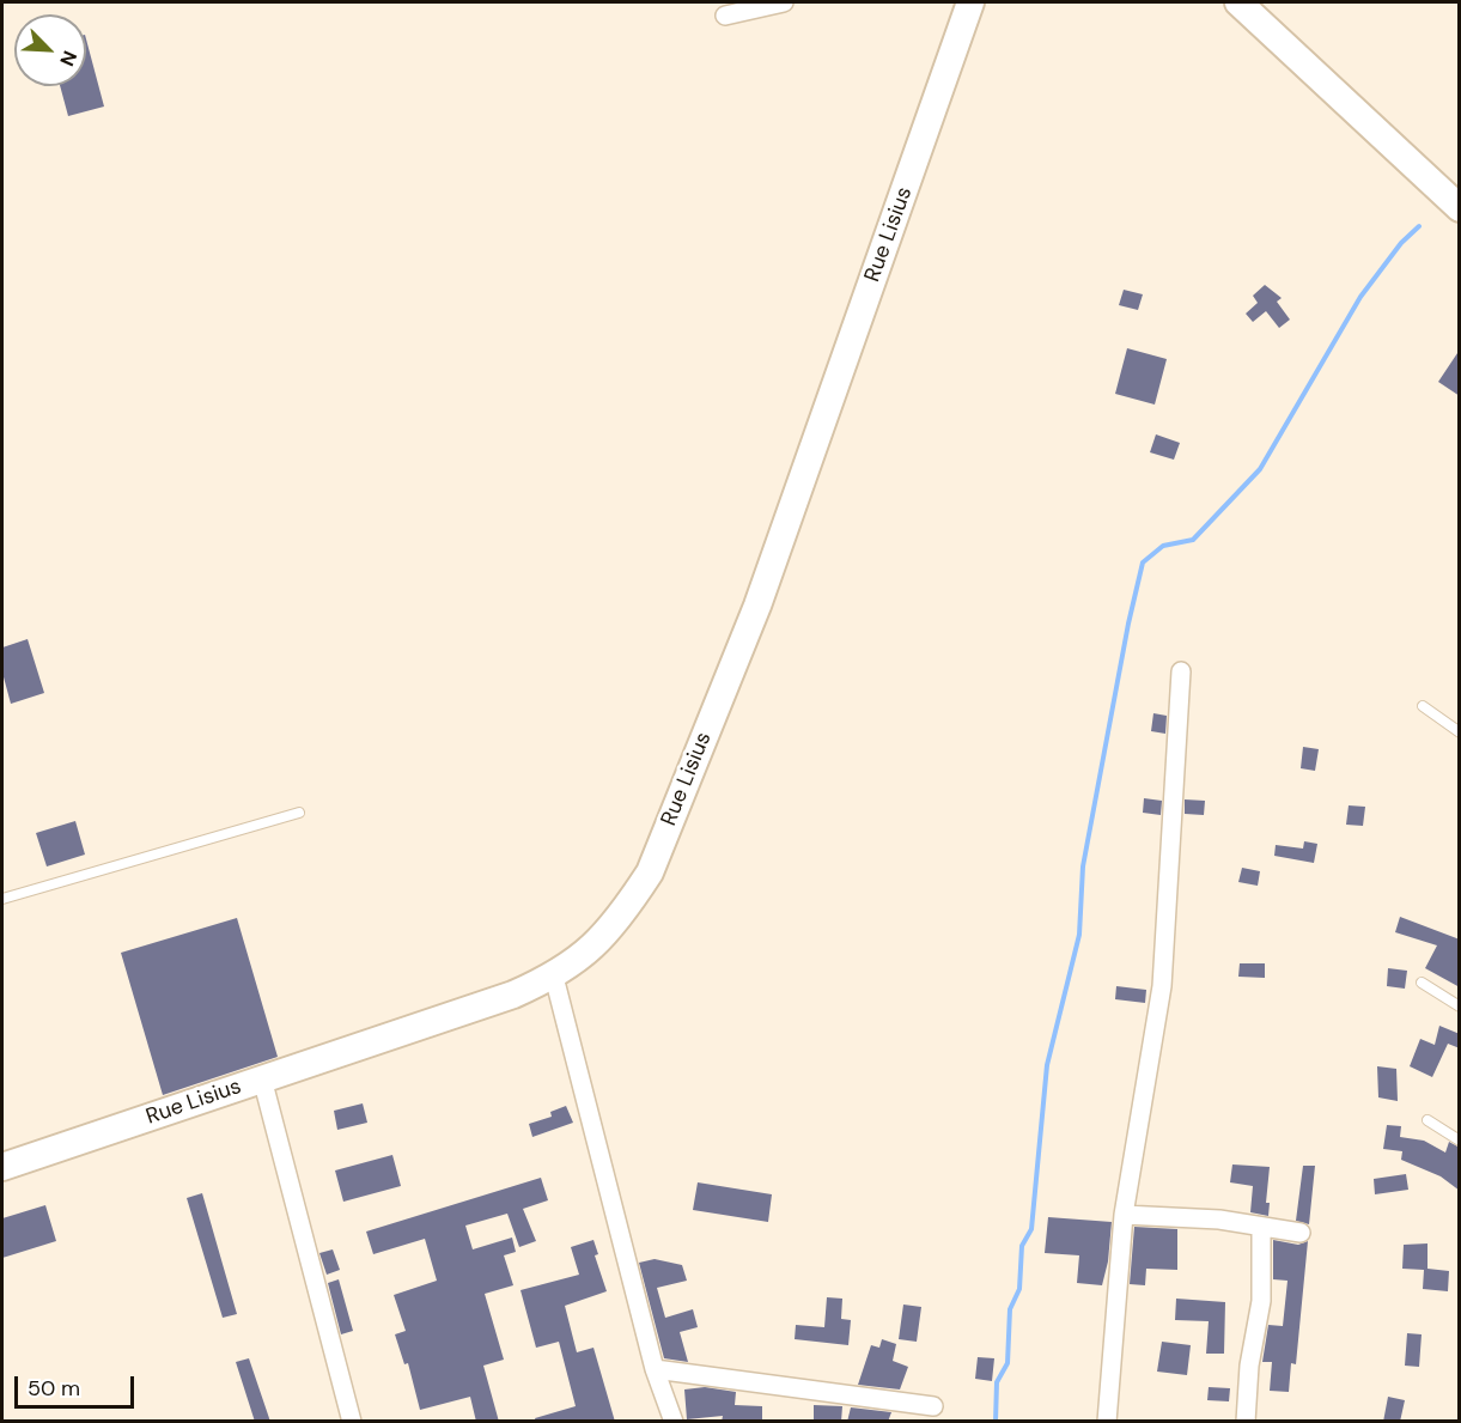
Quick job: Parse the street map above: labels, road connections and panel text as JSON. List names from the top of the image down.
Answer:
{
  "streets": {
    "street": ["Rue Lisius"]
  },
  "scale_bar": "50 m",
  "north": "bottom right"
}
